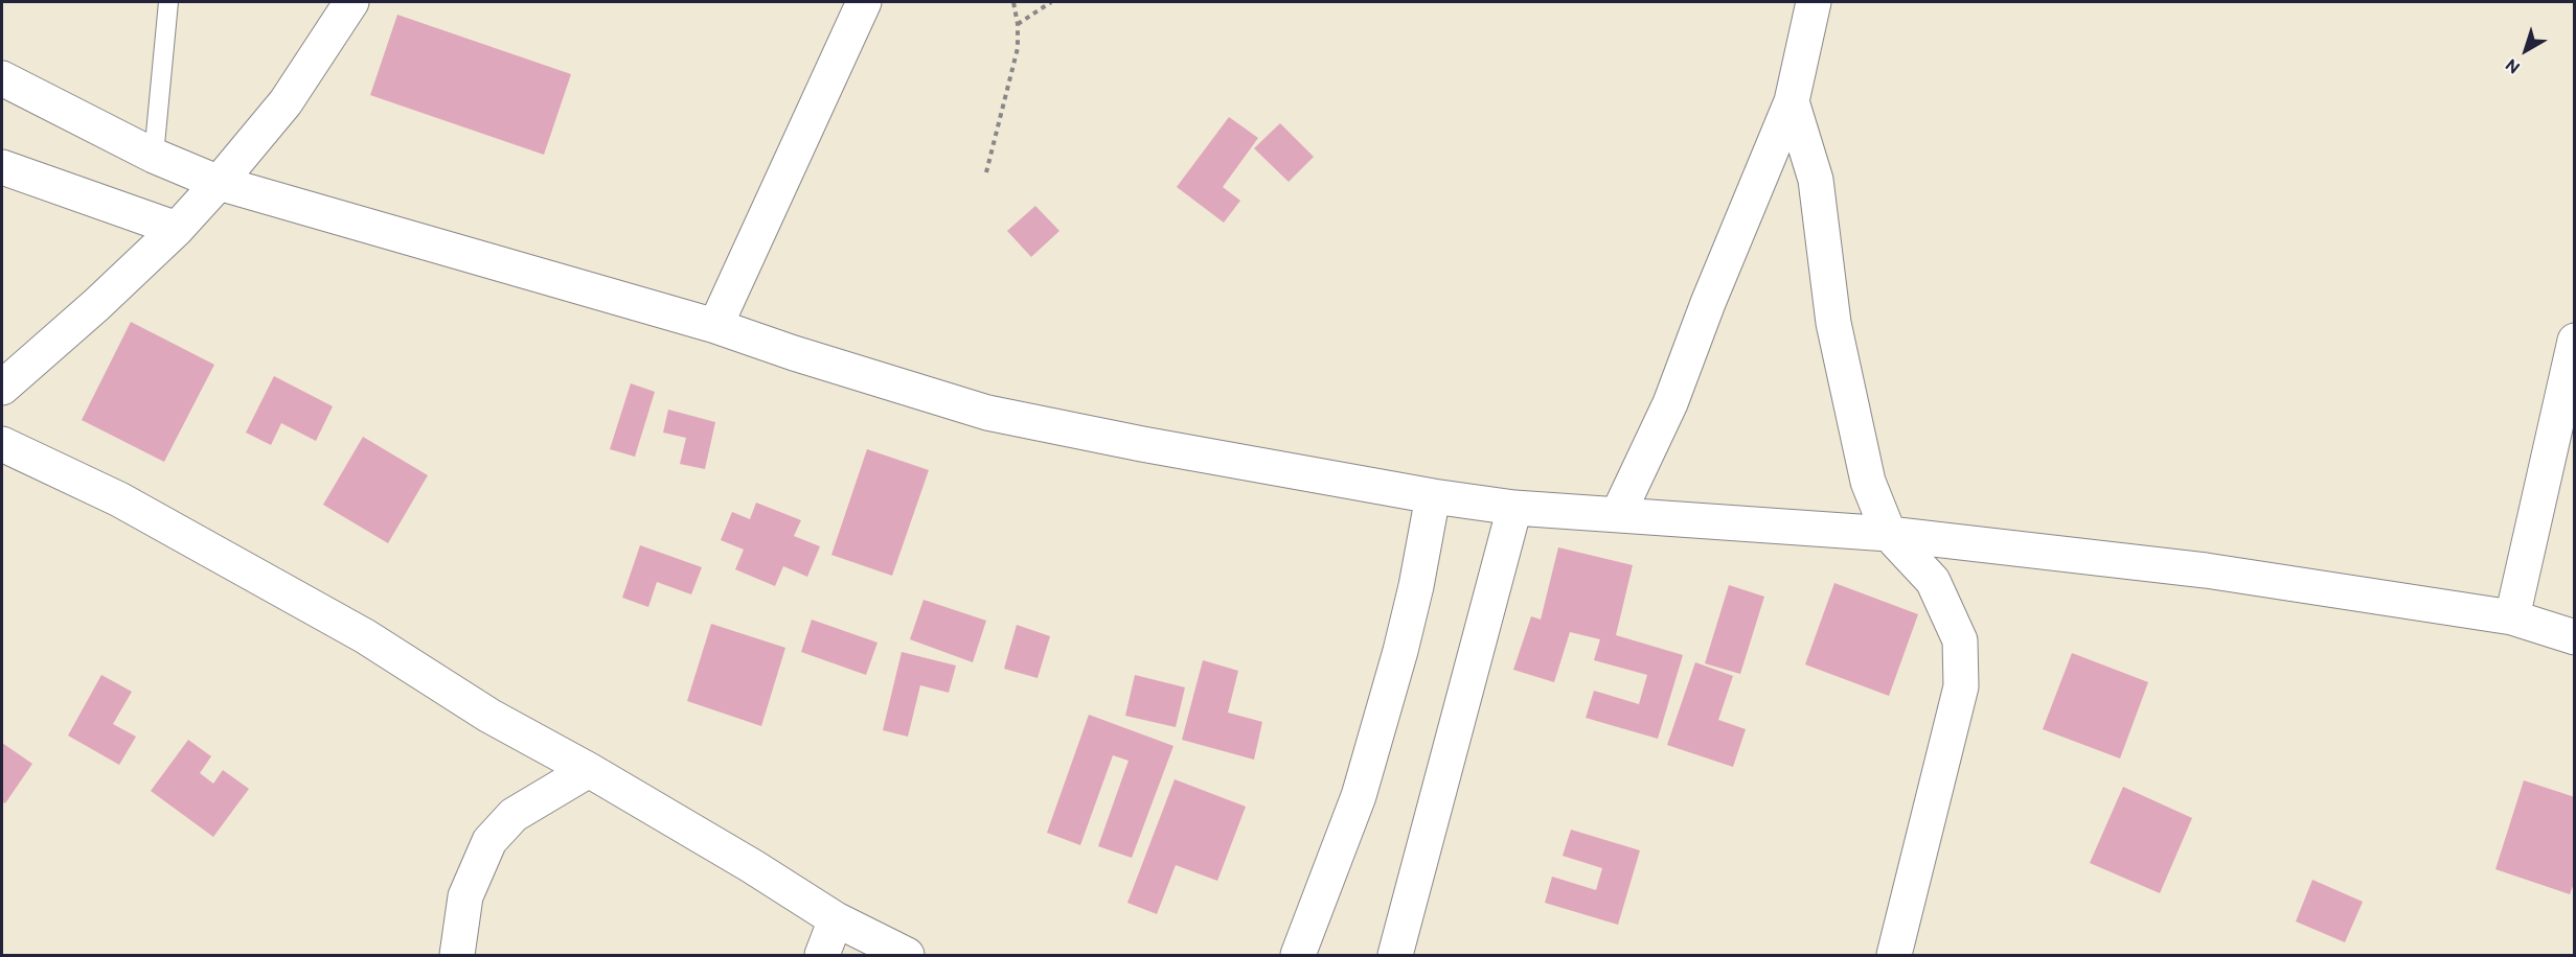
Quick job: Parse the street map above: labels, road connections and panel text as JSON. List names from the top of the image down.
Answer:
{
  "north": "bottom left"
}
